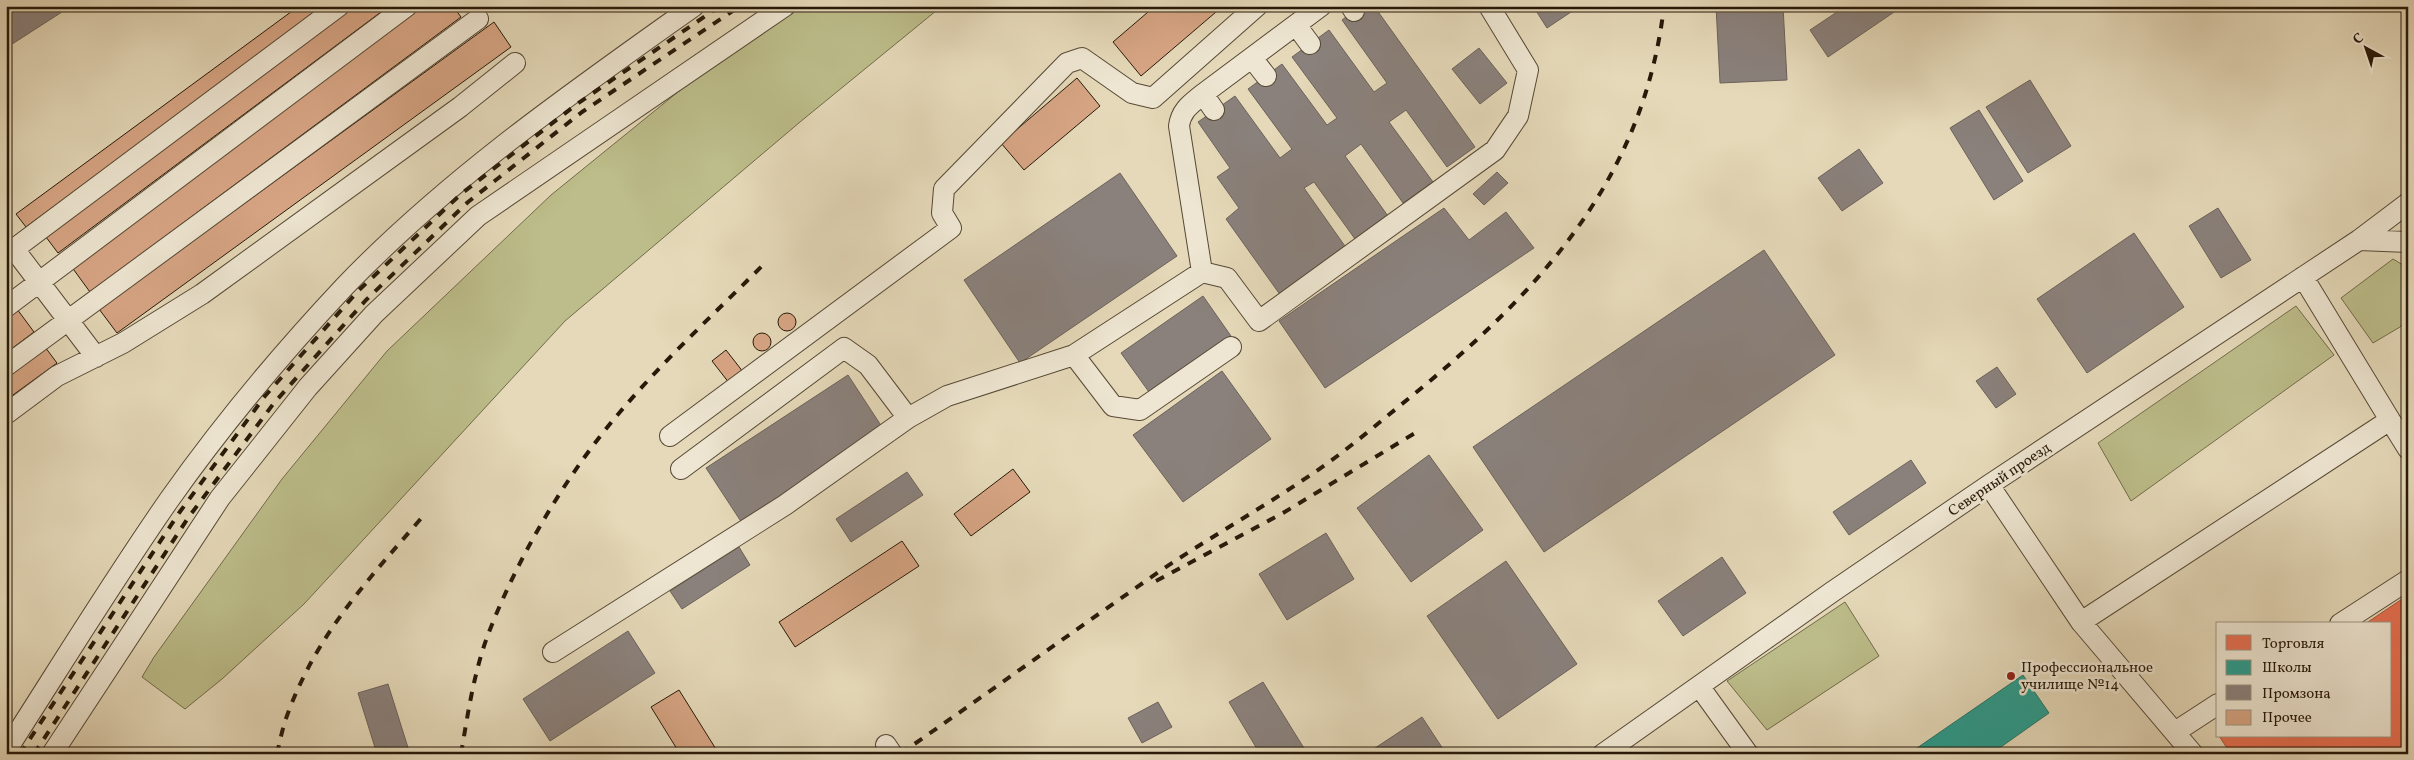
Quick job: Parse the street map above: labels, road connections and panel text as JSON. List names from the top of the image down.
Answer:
{
  "streets": {
    "street": ["Северный проезд"]
  },
  "places": ["Профессиональное училище №14"],
  "legend": [
    "Торговля",
    "Школы",
    "Промзона",
    "Прочее"
  ],
  "north": "top left"
}
